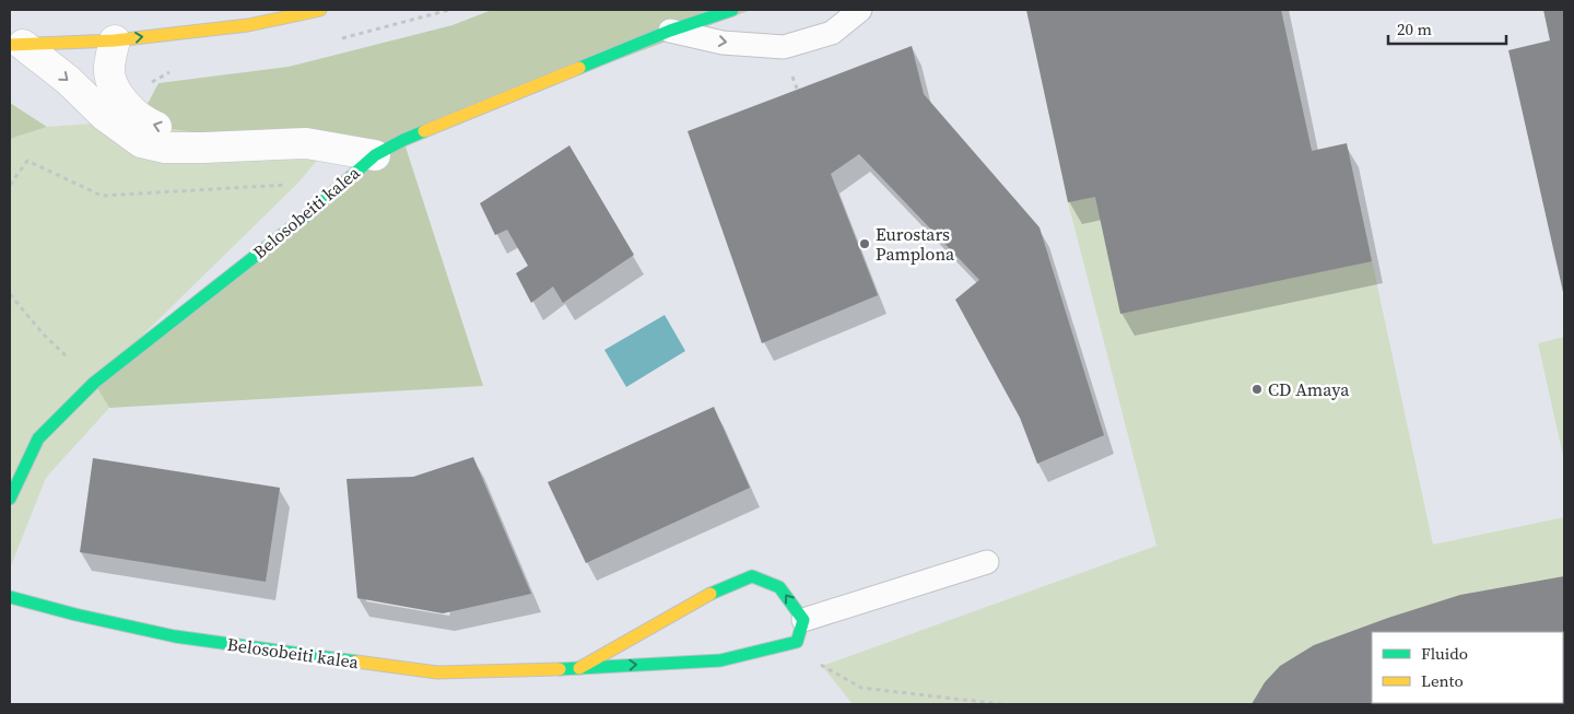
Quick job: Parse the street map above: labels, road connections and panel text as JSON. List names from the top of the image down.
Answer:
{
  "streets": {
    "street": ["Belosobeiti kalea"]
  },
  "places": ["Eurostars Pamplona", "CD Amaya"],
  "legend": ["Fluido", "Lento"],
  "scale_bar": "20 m"
}
